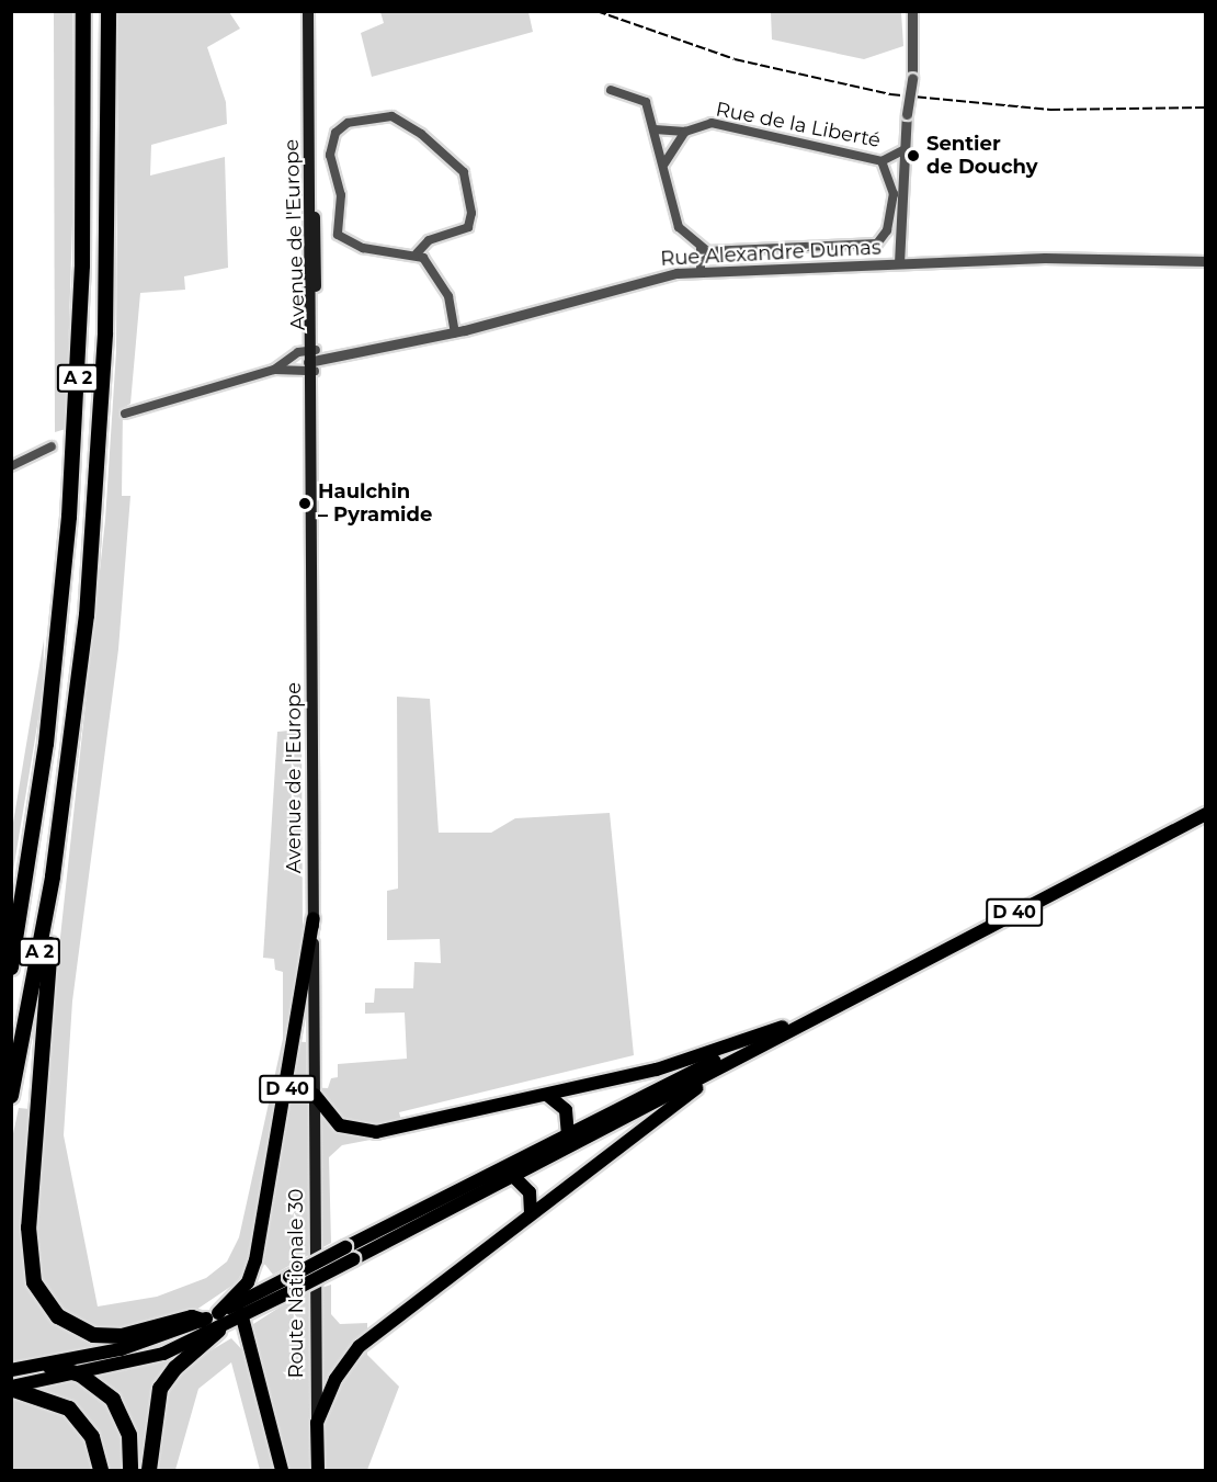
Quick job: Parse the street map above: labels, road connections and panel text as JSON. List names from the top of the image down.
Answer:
{
  "streets": {
    "highway": ["A 2"],
    "main road": ["Avenue de l'Europe", "D 40", "Route Nationale 30"],
    "street": ["Rue de la Liberté", "Rue Alexandre Dumas"]
  },
  "crossings": [
    ["Avenue de l'Europe", "Rue Alexandre Dumas"],
    ["Avenue de l'Europe", "D 40"],
    ["Avenue de l'Europe", "Route Nationale 30"],
    ["D 40", "Route Nationale 30"]
  ],
  "places": ["Sentier de Douchy", "Haulchin – Pyramide"]
}
